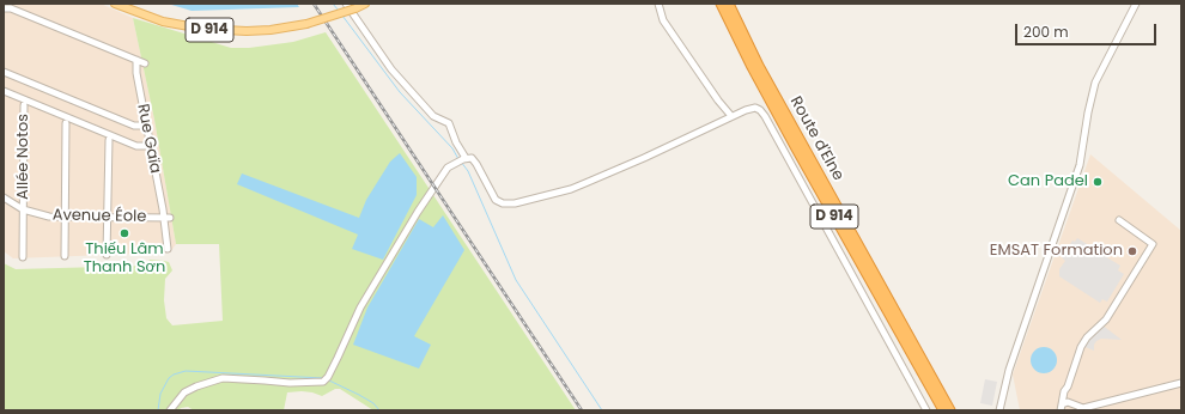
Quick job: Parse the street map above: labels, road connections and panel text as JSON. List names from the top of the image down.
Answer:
{
  "streets": {
    "highway": ["D 914", "Route d'Elne"],
    "street": ["Rue Gaïa", "Allée Notos", "Avenue Éole"]
  },
  "crossings": [
    ["Rue Gaïa", "Avenue Éole"],
    ["Allée Notos", "Avenue Éole"]
  ],
  "places": ["Can Padel", "Thiếu Lâm Thanh Sơn", "EMSAT Formation"],
  "scale_bar": "200 m"
}
